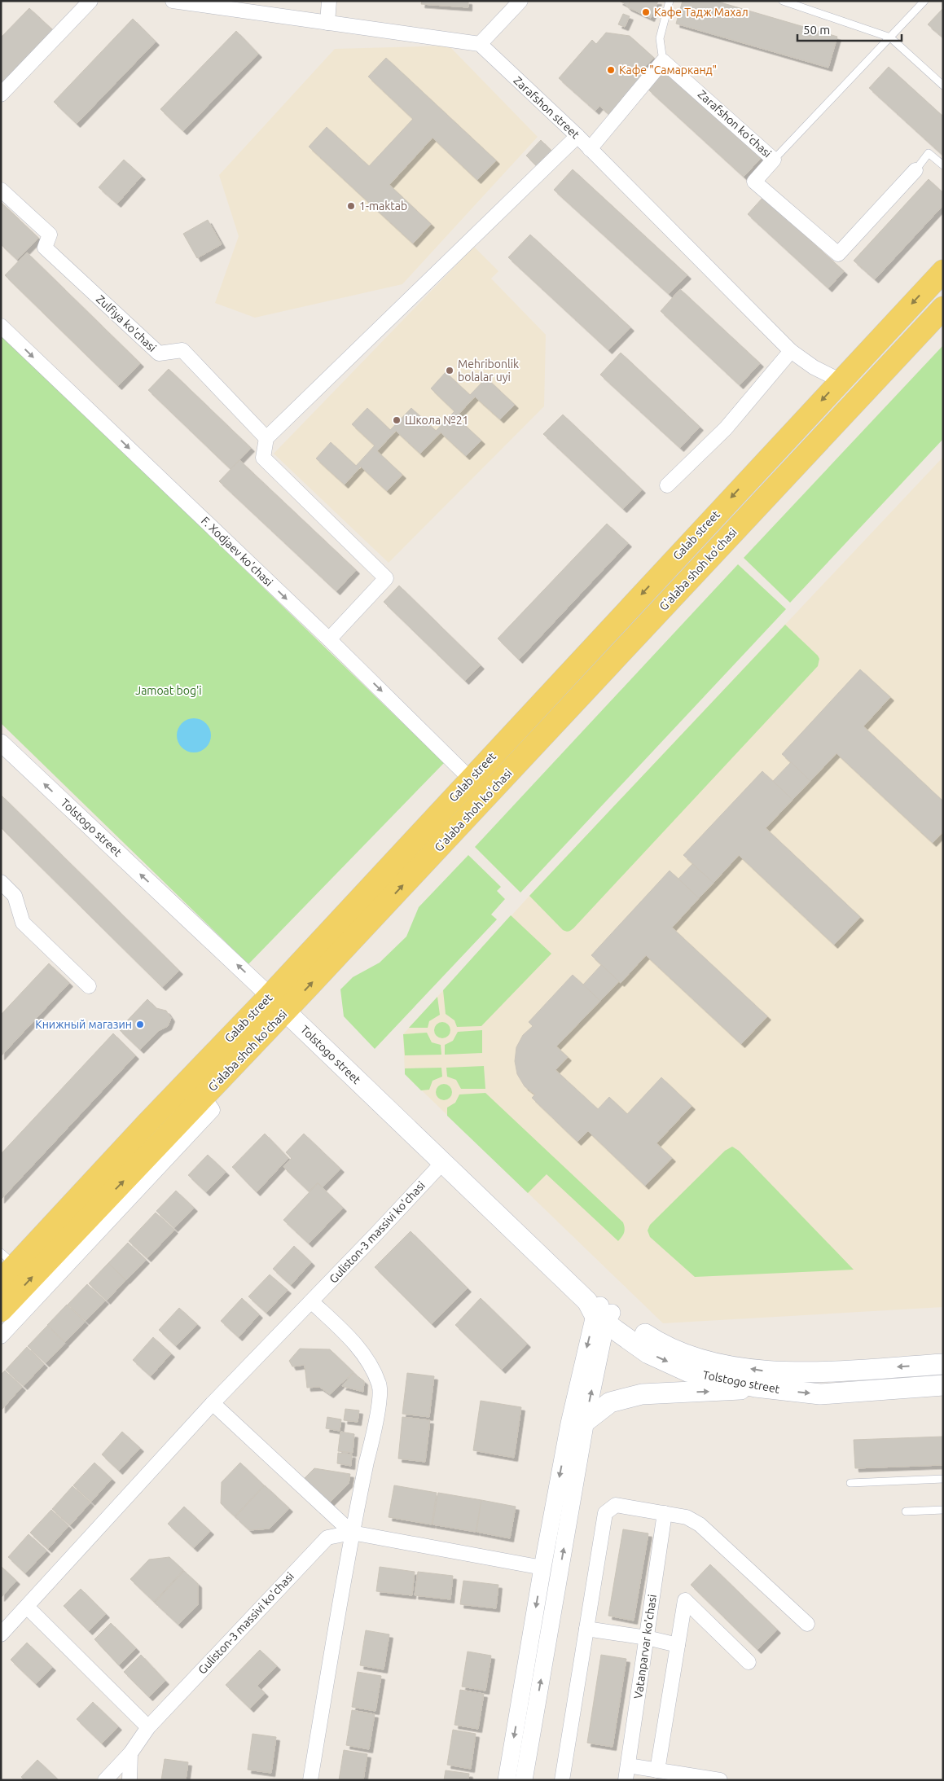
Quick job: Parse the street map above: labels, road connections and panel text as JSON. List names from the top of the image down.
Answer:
{
  "streets": {
    "main road": ["Galab street", "G'alaba shoh ko'chasi", "Tolstogo street"],
    "street": [
      "Zarafshon street",
      "Zarafshon ko‘chasi",
      "Zulfiya ko'chasi",
      "F. Xodjaev ko'chasi",
      "Guliston-3 massivi ko'chasi",
      "Vatanparvar ko'chasi"
    ]
  },
  "crossings": [
    ["Zarafshon street", "Galab street"],
    ["Galab street", "F. Xodjaev ko'chasi"],
    ["Galab street", "Tolstogo street"],
    ["G'alaba shoh ko'chasi", "Tolstogo street"],
    ["Tolstogo street", "Guliston-3 massivi ko'chasi"]
  ],
  "one_way": ["Galab street", "F. Xodjaev ko'chasi", "G'alaba shoh ko'chasi"],
  "parks": ["Jamoat bog'i"],
  "places": [
    "Кафе Тадж Махал",
    "Кафе \"Самарканд\"",
    "1-maktab",
    "Mehribonlik bolalar uyi",
    "Школа №21",
    "Книжный магазин"
  ],
  "scale_bar": "50 m"
}
